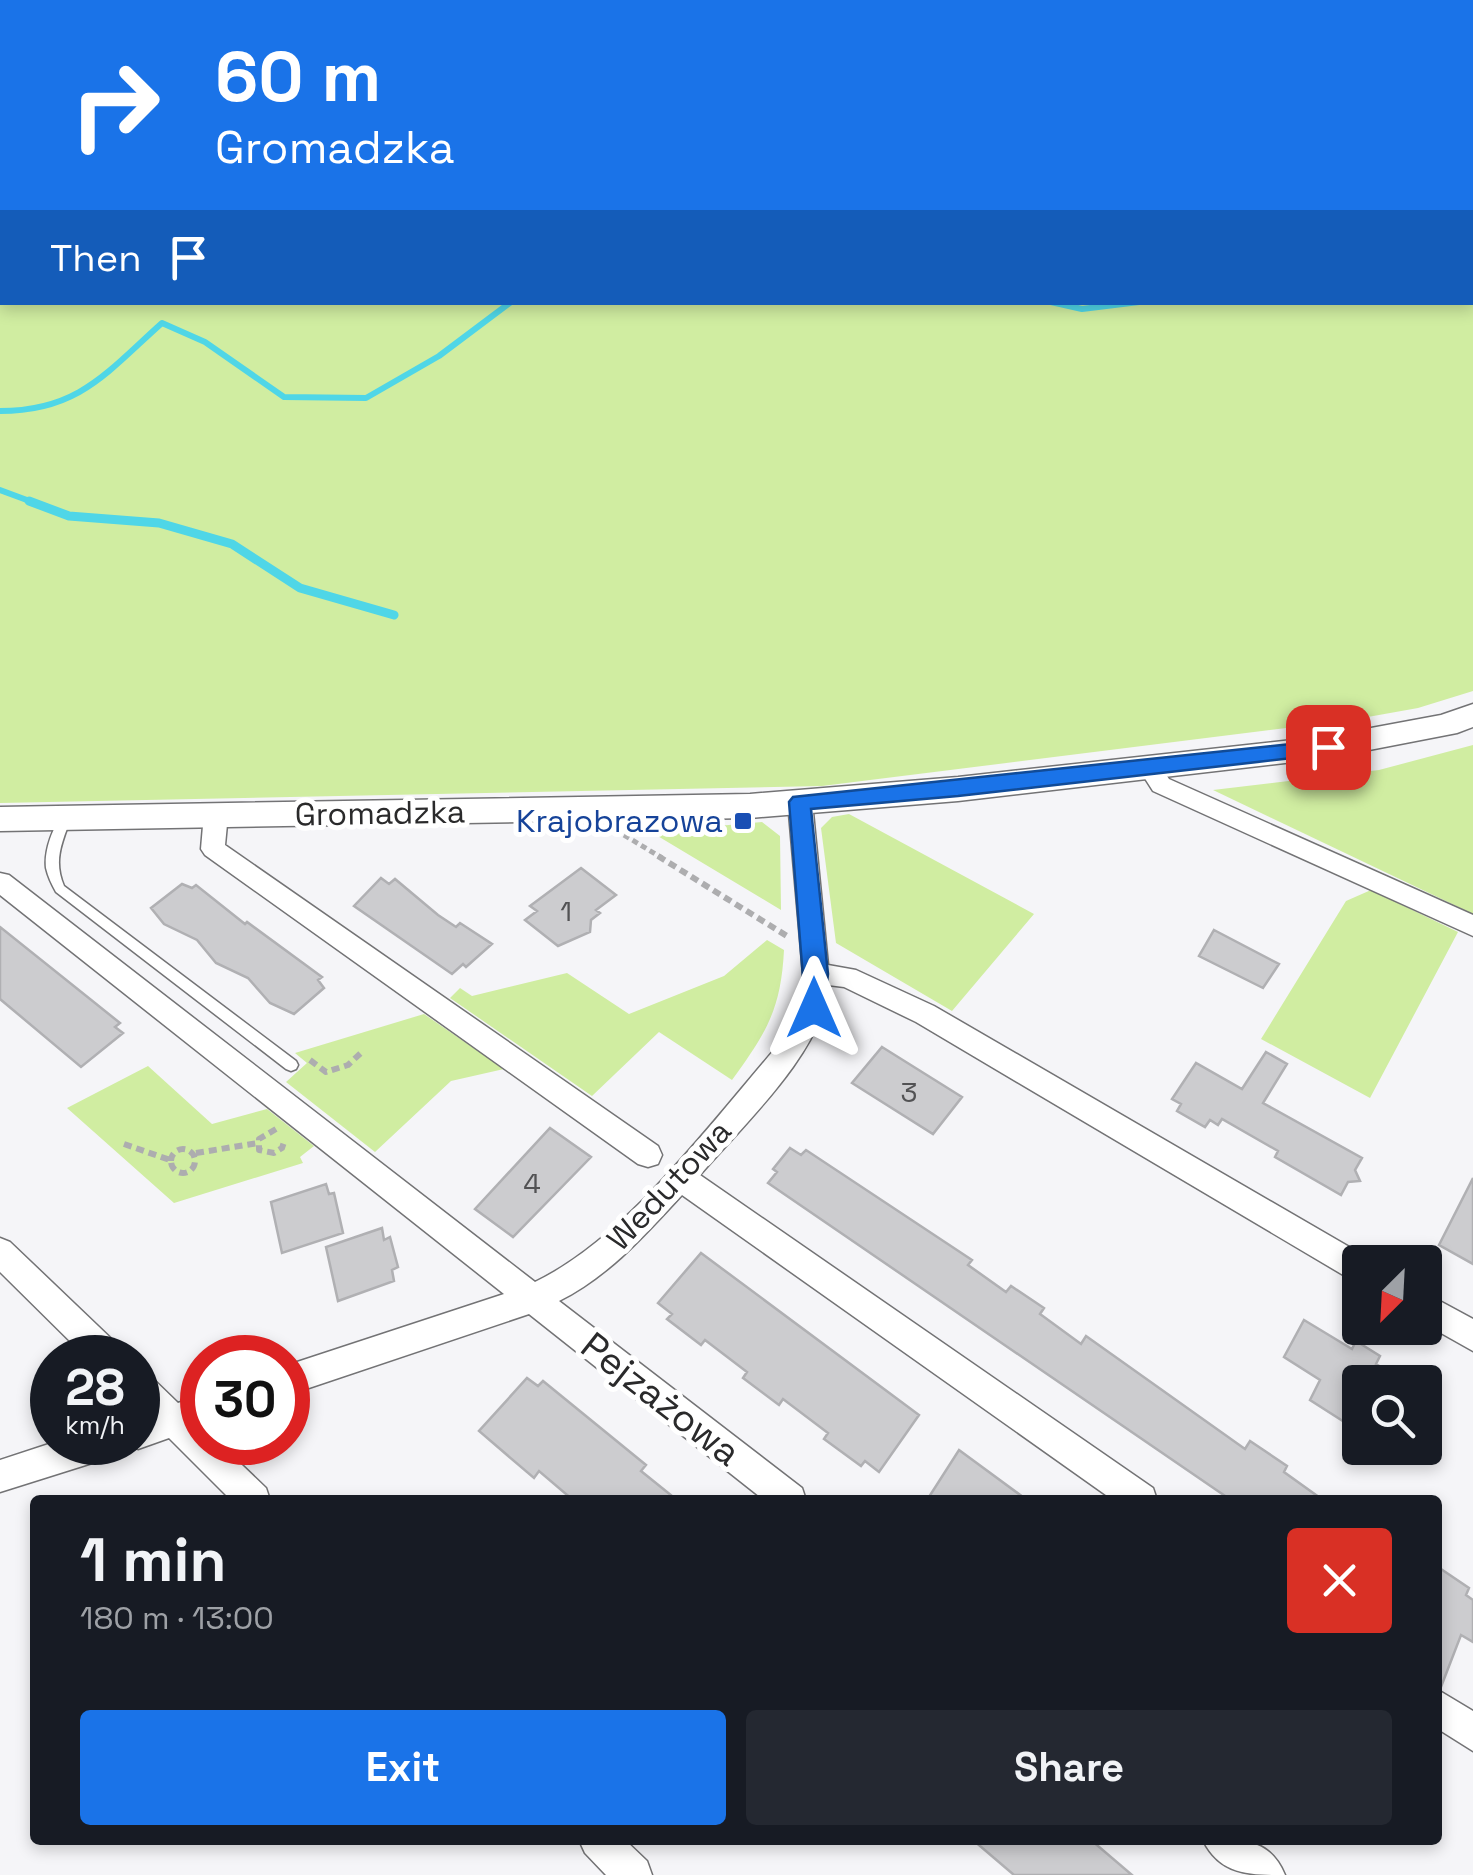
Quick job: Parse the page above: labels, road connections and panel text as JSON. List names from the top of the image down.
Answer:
{
  "streets": {
    "street": ["Gromadzka", "Wedutowa", "Pejzażowa"]
  },
  "crossings": [
    ["Gromadzka", "Wedutowa"],
    ["Wedutowa", "Pejzażowa"]
  ],
  "places": {
    "transit": ["Krajobrazowa"]
  },
  "house_numbers": ["1", "3", "4"],
  "north": "bottom left",
  "page": {
    "turn": ["60 m", "Gromadzka"],
    "then": "Then",
    "speed": "28 km/h",
    "limit": "30",
    "heading": ["1 min", "180 m · 13:00"],
    "buttons": ["Exit", "Share"]
  }
}
